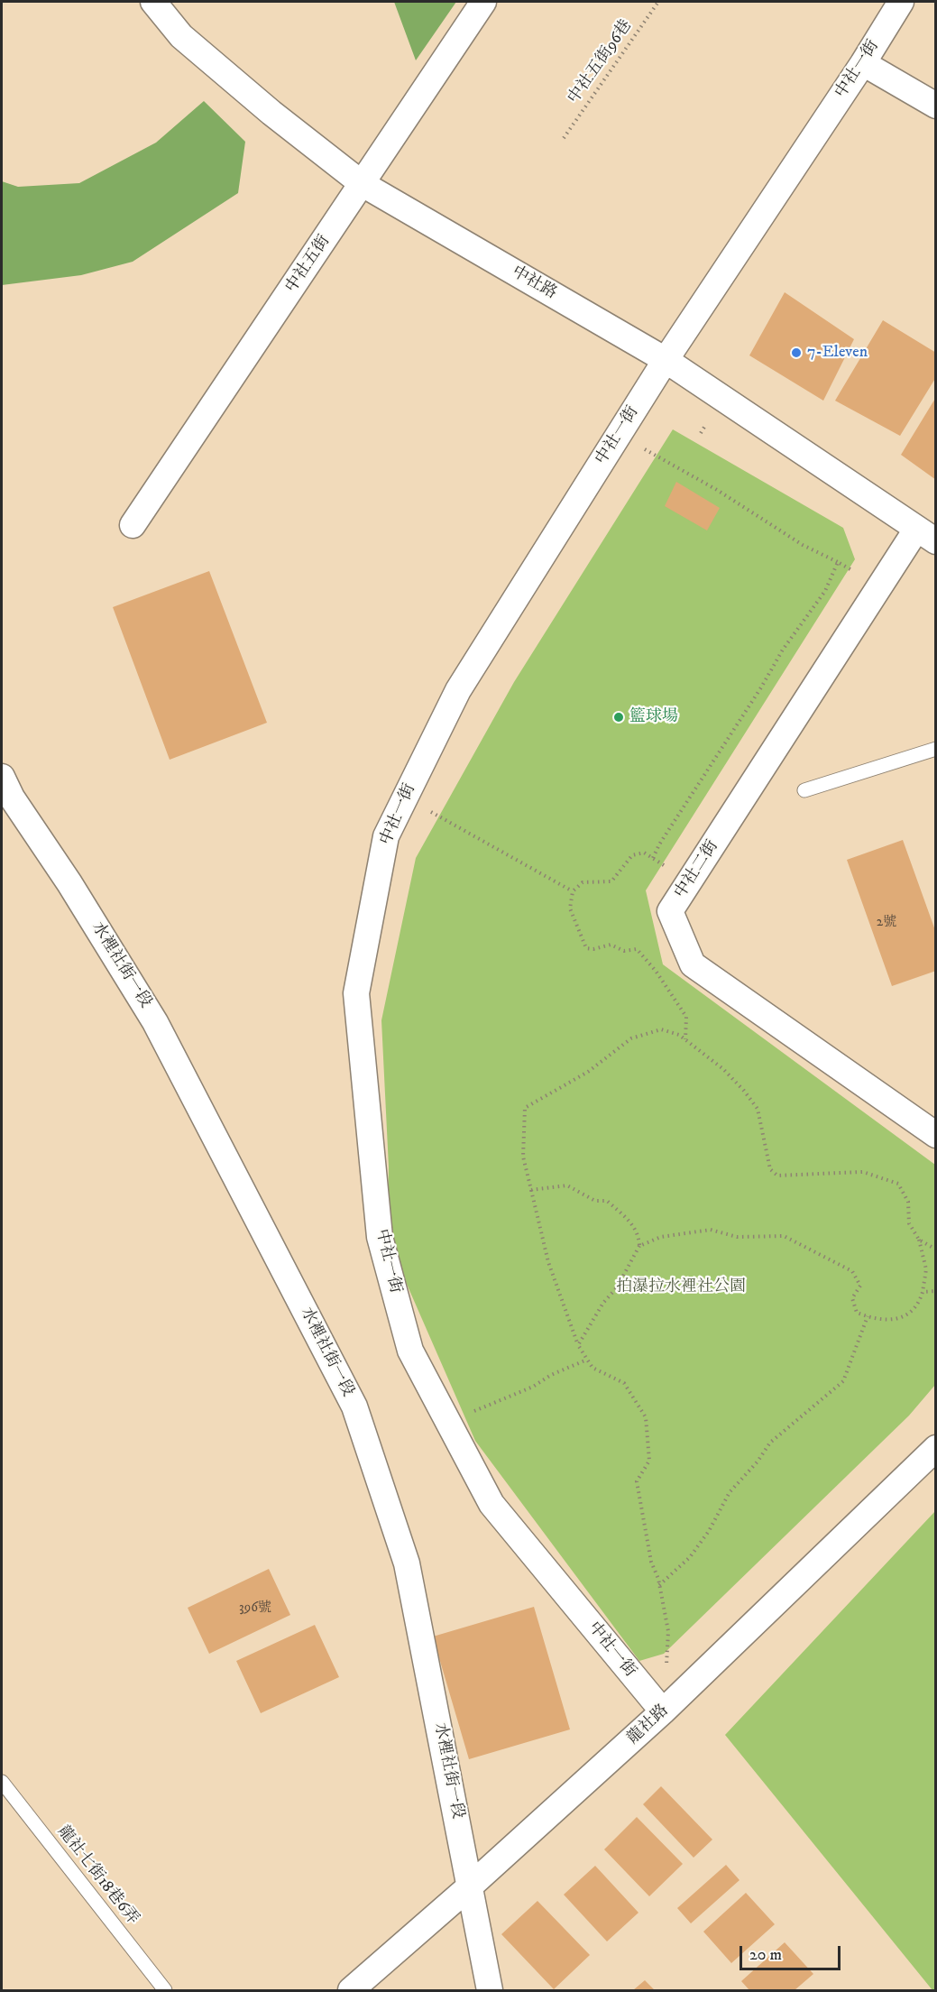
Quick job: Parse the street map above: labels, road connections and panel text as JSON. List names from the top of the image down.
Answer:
{
  "streets": {
    "street": [
      "中社一街",
      "中社五街",
      "中社路",
      "中社二街",
      "水裡社街一段",
      "龍社路"
    ],
    "lane": ["龍社七街18巷6弄"],
    "path": ["中社五街96巷"]
  },
  "crossings": [
    ["中社一街", "中社路"],
    ["中社一街", "龍社路"],
    ["中社五街", "中社路"],
    ["中社路", "中社二街"],
    ["水裡社街一段", "龍社路"]
  ],
  "parks": ["拍瀑拉水裡社公園"],
  "places": ["7-Eleven", "籃球場"],
  "house_numbers": ["2號", "396號"],
  "scale_bar": "20 m"
}
